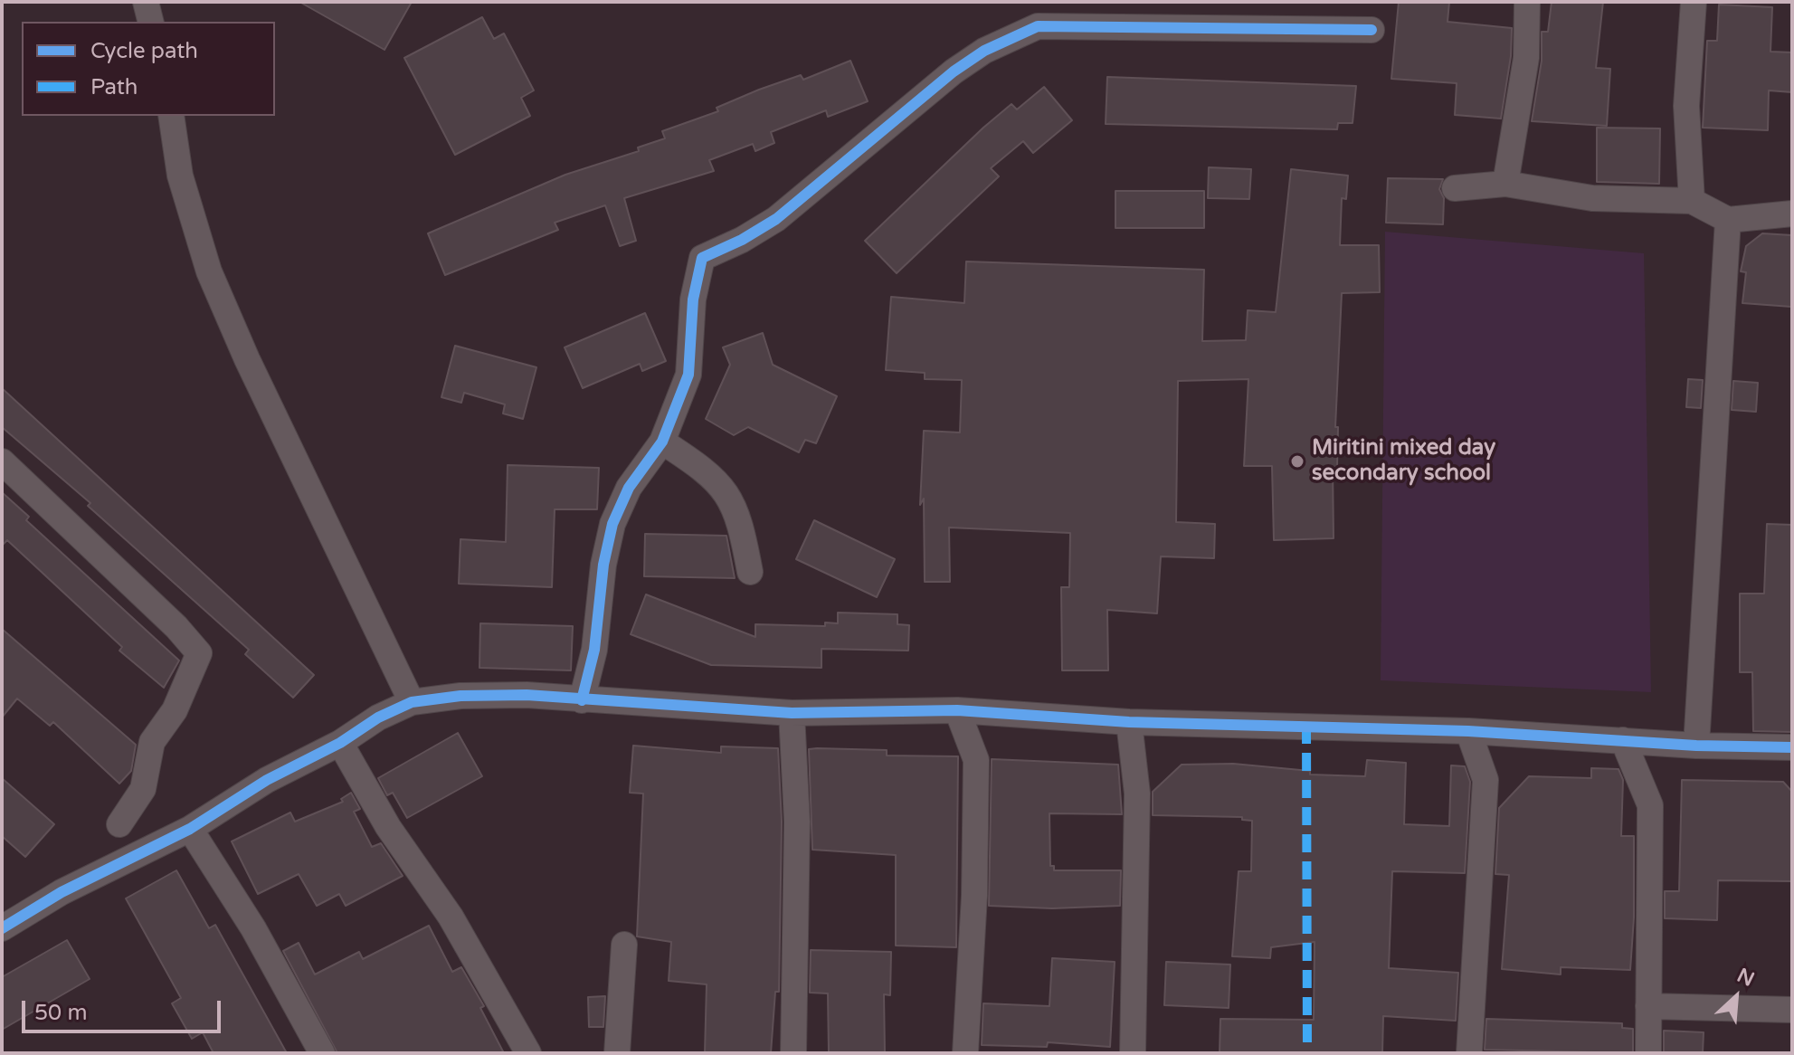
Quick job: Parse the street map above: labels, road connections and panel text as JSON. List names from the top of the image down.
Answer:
{
  "places": ["Miritini mixed day secondary school"],
  "legend": ["Cycle path", "Path"],
  "scale_bar": "50 m",
  "north": "top right"
}
